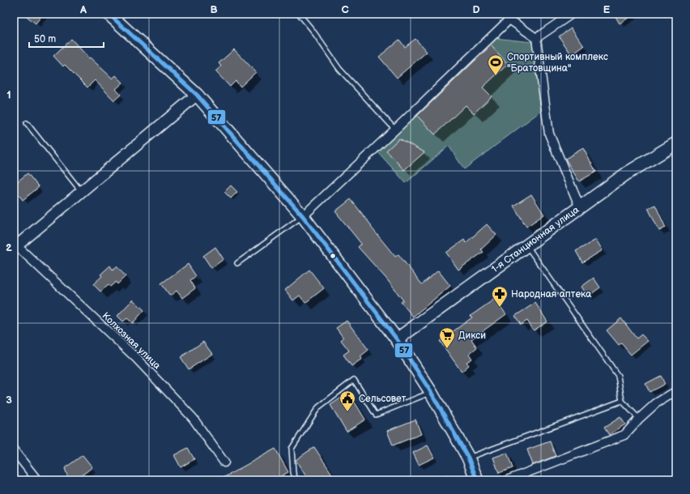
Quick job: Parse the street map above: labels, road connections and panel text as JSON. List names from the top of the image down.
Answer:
{
  "streets": {
    "main road": ["1-я Станционная улица"],
    "street": ["Колхозная улица"]
  },
  "places": {
    "sports": ["Спортивный комплекс \"Братовщина\""],
    "pharmacy": ["Народная аптека"],
    "supermarket": ["Дикси"],
    "public building": ["Сельсовет"]
  },
  "lines": ["transit line 57"],
  "scale_bar": "50 m",
  "grid": {
    "columns": [
      "A",
      "B",
      "C",
      "D",
      "E"
    ],
    "rows": ["1", "2", "3"]
  }
}
